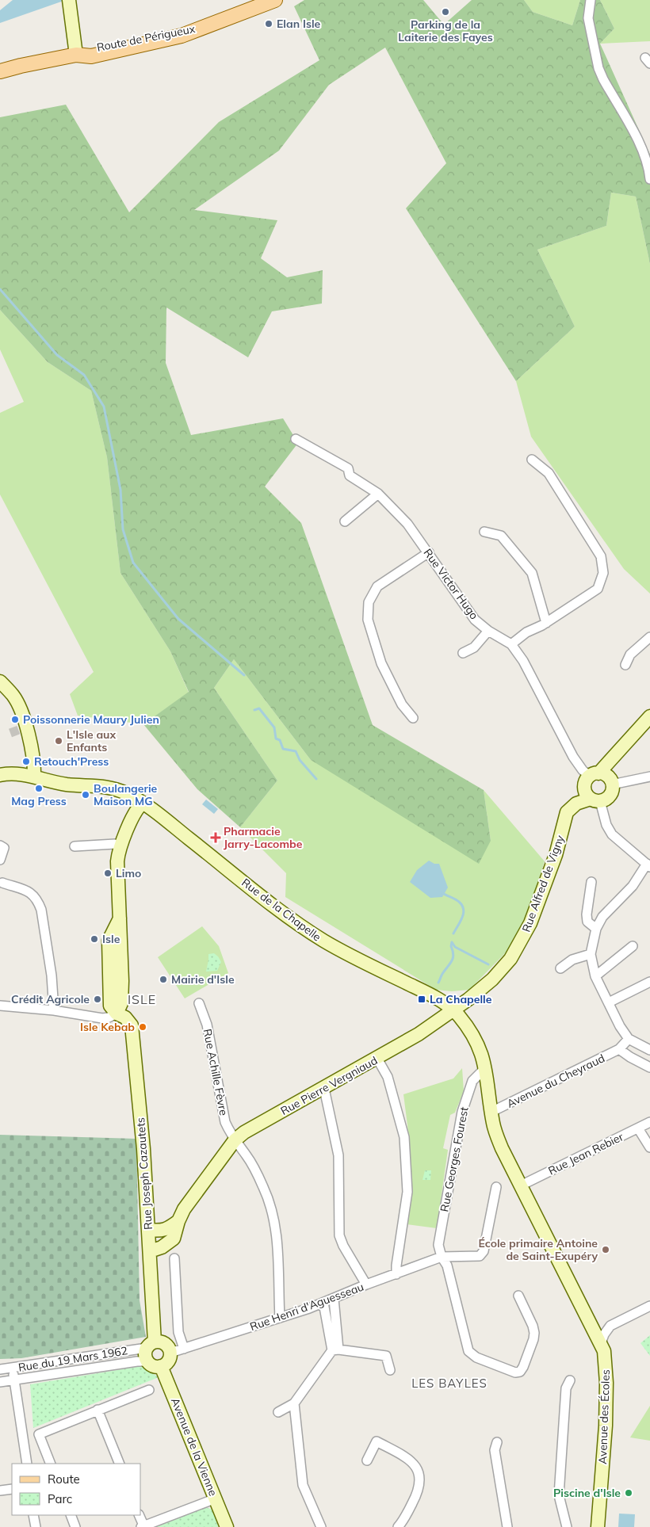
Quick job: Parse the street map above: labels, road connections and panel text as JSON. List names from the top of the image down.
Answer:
{
  "streets": {
    "main road": ["Route de Périgueux"],
    "street": [
      "Rue Victor Hugo",
      "Rue Alfred de Vigny",
      "Rue de la Chapelle",
      "Rue Achille Fèvre",
      "Avenue du Cheyraud",
      "Rue Pierre Vergniaud",
      "Rue Jean Rebier",
      "Rue Georges Fourest",
      "Rue Joseph Cazautets",
      "Rue Henri d'Aguesseau",
      "Rue du 19 Mars 1962",
      "Avenue des Écoles",
      "Avenue de la Vienne"
    ]
  },
  "crossings": [
    ["Rue Victor Hugo", "Rue Alfred de Vigny"],
    ["Rue Alfred de Vigny", "Rue de la Chapelle"],
    ["Rue Alfred de Vigny", "Rue Pierre Vergniaud"],
    ["Rue Alfred de Vigny", "Avenue des Écoles"],
    ["Rue de la Chapelle", "Rue Pierre Vergniaud"],
    ["Rue de la Chapelle", "Avenue des Écoles"],
    ["Rue Achille Fèvre", "Rue Pierre Vergniaud"],
    ["Rue Achille Fèvre", "Rue Henri d'Aguesseau"],
    ["Avenue du Cheyraud", "Avenue des Écoles"],
    ["Rue Pierre Vergniaud", "Avenue des Écoles"],
    ["Rue Jean Rebier", "Avenue des Écoles"],
    ["Rue Georges Fourest", "Rue Henri d'Aguesseau"],
    ["Rue Georges Fourest", "Avenue des Écoles"],
    ["Rue Joseph Cazautets", "Rue Henri d'Aguesseau"],
    ["Rue Joseph Cazautets", "Rue du 19 Mars 1962"],
    ["Rue Joseph Cazautets", "Avenue de la Vienne"],
    ["Rue Henri d'Aguesseau", "Rue du 19 Mars 1962"],
    ["Rue Henri d'Aguesseau", "Avenue de la Vienne"],
    ["Rue du 19 Mars 1962", "Avenue de la Vienne"]
  ],
  "districts": ["ISLE", "LES BAYLES"],
  "places": {
    "other": [
      "Parking de la Laiterie des Fayes",
      "Elan Isle",
      "Poissonnerie Maury Julien",
      "L'Isle aux Enfants",
      "Retouch'Press",
      "Mag Press",
      "Boulangerie Maison MG",
      "Limo",
      "Isle",
      "Mairie d'Isle",
      "Crédit Agricole",
      "Isle Kebab",
      "École primaire Antoine de Saint-Exupéry",
      "Piscine d'Isle"
    ],
    "health": ["Pharmacie Jarry-Lacombe"],
    "transit": ["La Chapelle"]
  },
  "legend": ["Route", "Parc"]
}
